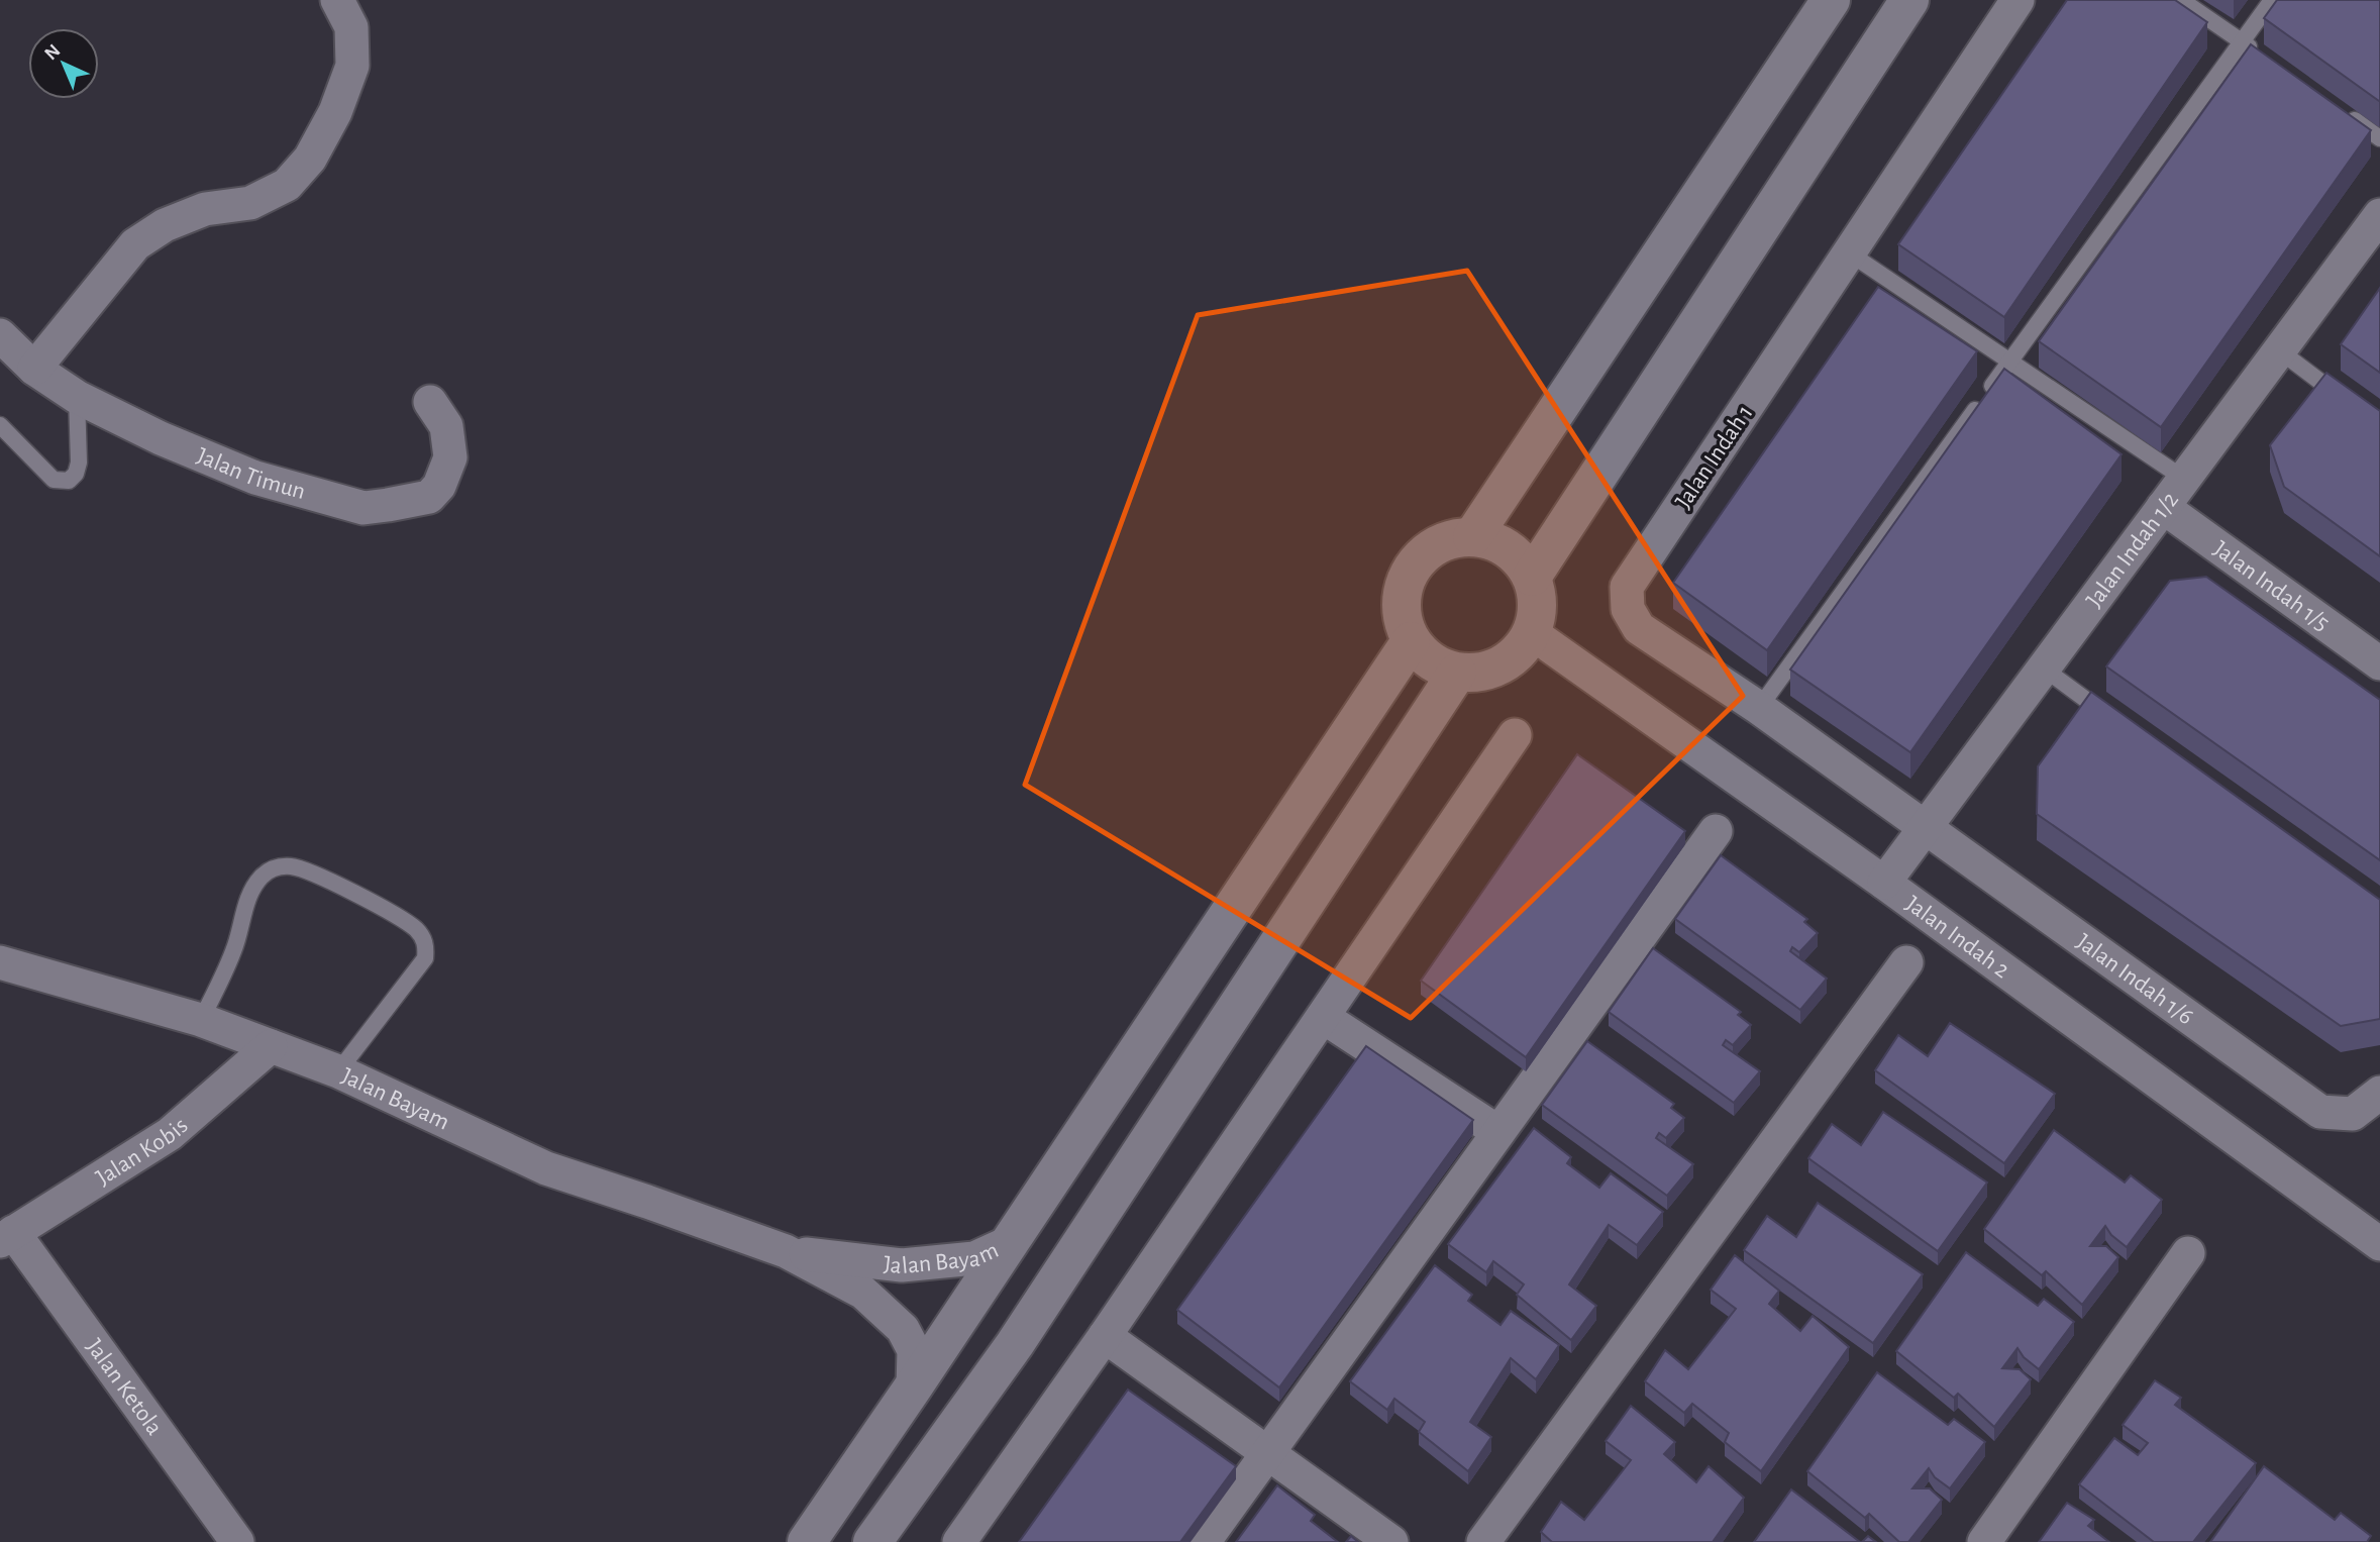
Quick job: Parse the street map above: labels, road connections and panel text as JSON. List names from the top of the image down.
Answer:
{
  "streets": {
    "street": [
      "Jalan Indah 1",
      "Jalan Timun",
      "Jalan Indah 1/2",
      "Jalan Indah 1/5",
      "Jalan Indah 2",
      "Jalan Indah 1/6",
      "Jalan Bayam",
      "Jalan Kobis",
      "Jalan Ketola"
    ]
  },
  "crossings": [
    ["Jalan Indah 1", "Jalan Indah 1/2"],
    ["Jalan Indah 1", "Jalan Indah 1/6"],
    ["Jalan Indah 1/2", "Jalan Indah 1/5"],
    ["Jalan Indah 1/2", "Jalan Indah 2"],
    ["Jalan Indah 1/2", "Jalan Indah 1/6"],
    ["Jalan Bayam", "Jalan Kobis"],
    ["Jalan Kobis", "Jalan Ketola"]
  ],
  "north": "top left"
}
